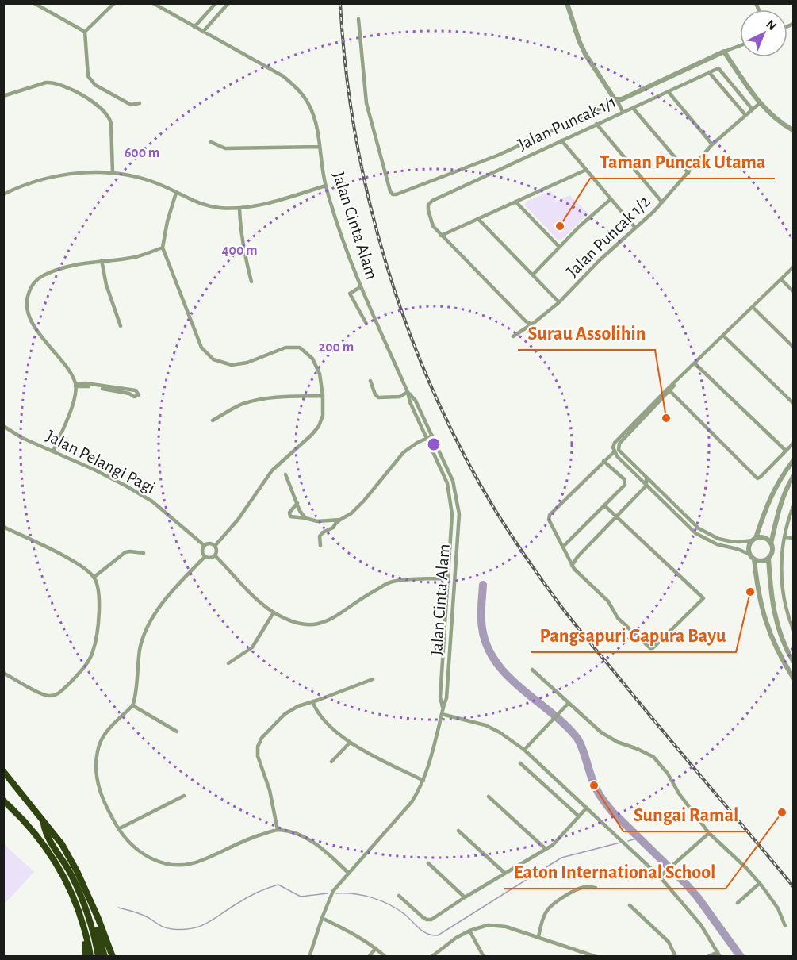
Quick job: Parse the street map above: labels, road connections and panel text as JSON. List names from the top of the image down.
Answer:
{
  "streets": {
    "street": [
      "Jalan Puncak 1/1",
      "Jalan Cinta Alam",
      "Jalan Puncak 1/2",
      "Jalan Pelangi Pagi"
    ]
  },
  "crossings": [
    ["Jalan Puncak 1/1", "Jalan Puncak 1/2"]
  ],
  "places": [
    "Taman Puncak Utama",
    "Surau Assolihin",
    "Pangsapuri Gapura Bayu",
    "Sungai Ramal",
    "Eaton International School"
  ],
  "north": "top right",
  "rings": ["600 m", "400 m", "200 m"]
}
